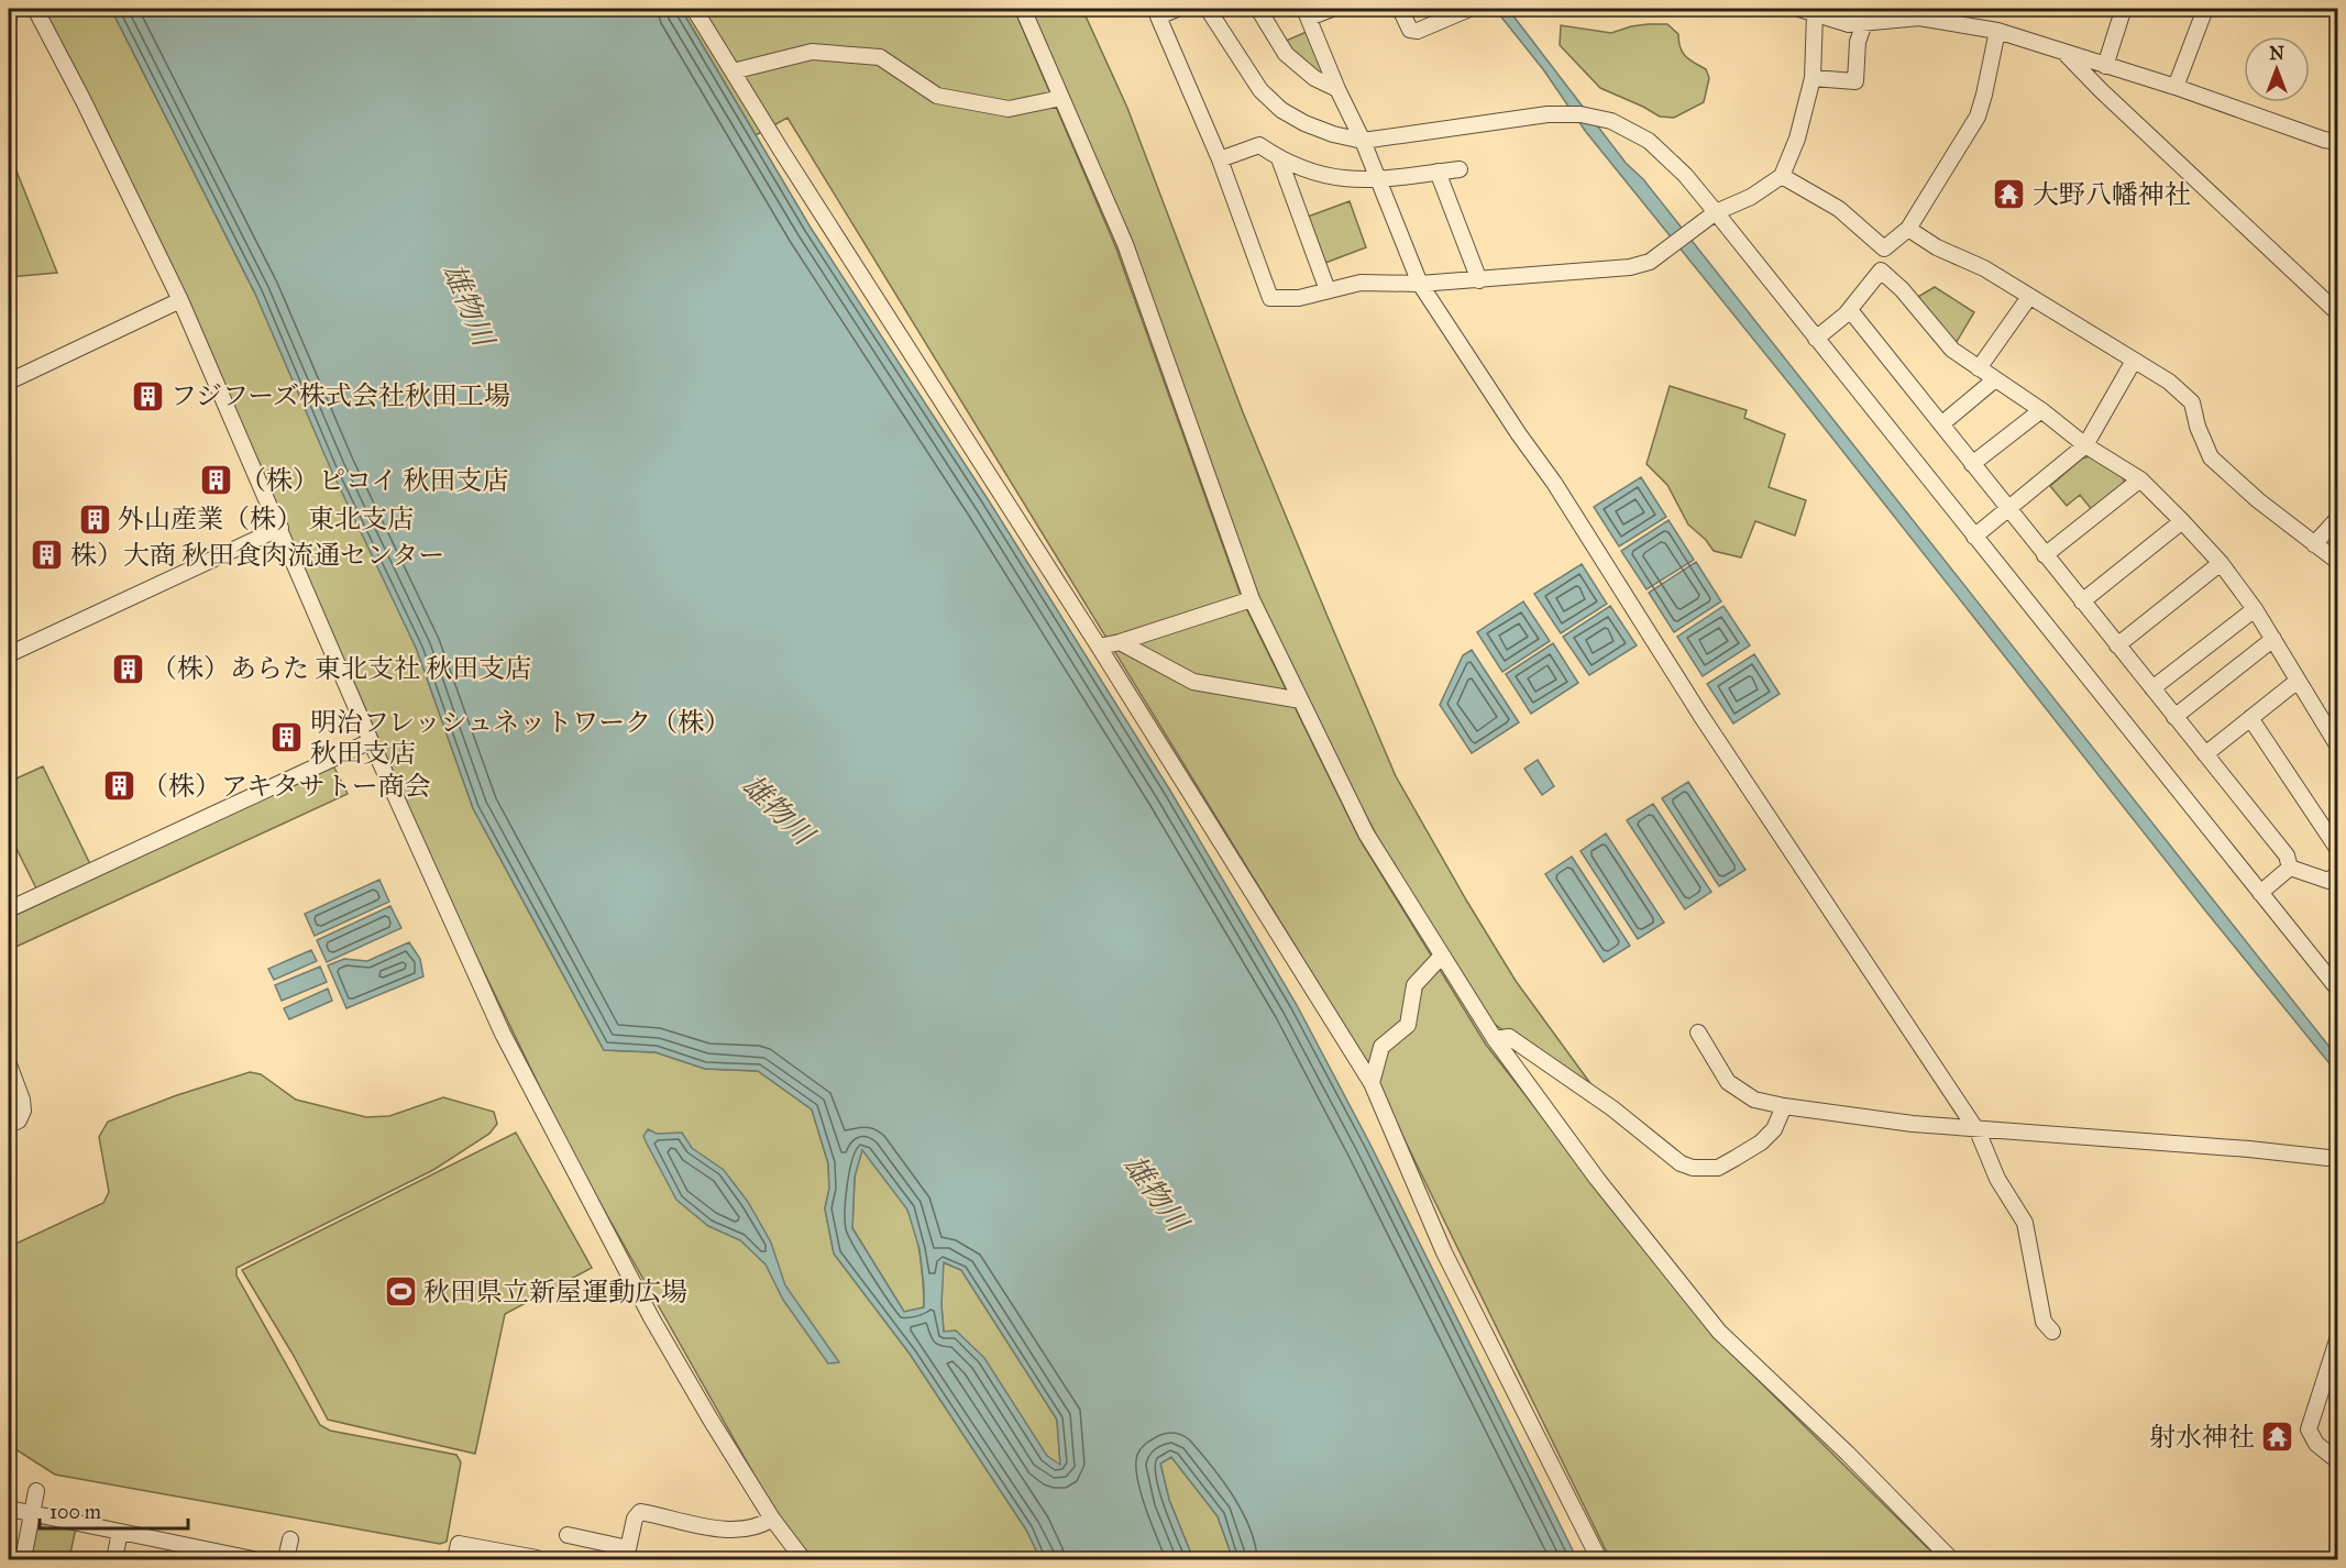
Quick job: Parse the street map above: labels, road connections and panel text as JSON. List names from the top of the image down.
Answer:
{
  "water": ["雄物川"],
  "places": {
    "temple": ["大野八幡神社", "射水神社"],
    "building": [
      "フジフーズ株式会社秋田工場",
      "（株）ピコイ 秋田支店",
      "外山産業（株） 東北支店",
      "株）大商 秋田食肉流通センター",
      "（株）あらた 東北支社 秋田支店",
      "明治フレッシュネットワーク（株） 秋田支店",
      "（株）アキタサトー商会"
    ],
    "sports": ["秋田県立新屋運動広場"]
  },
  "scale_bar": "100 m",
  "north": "top"
}
